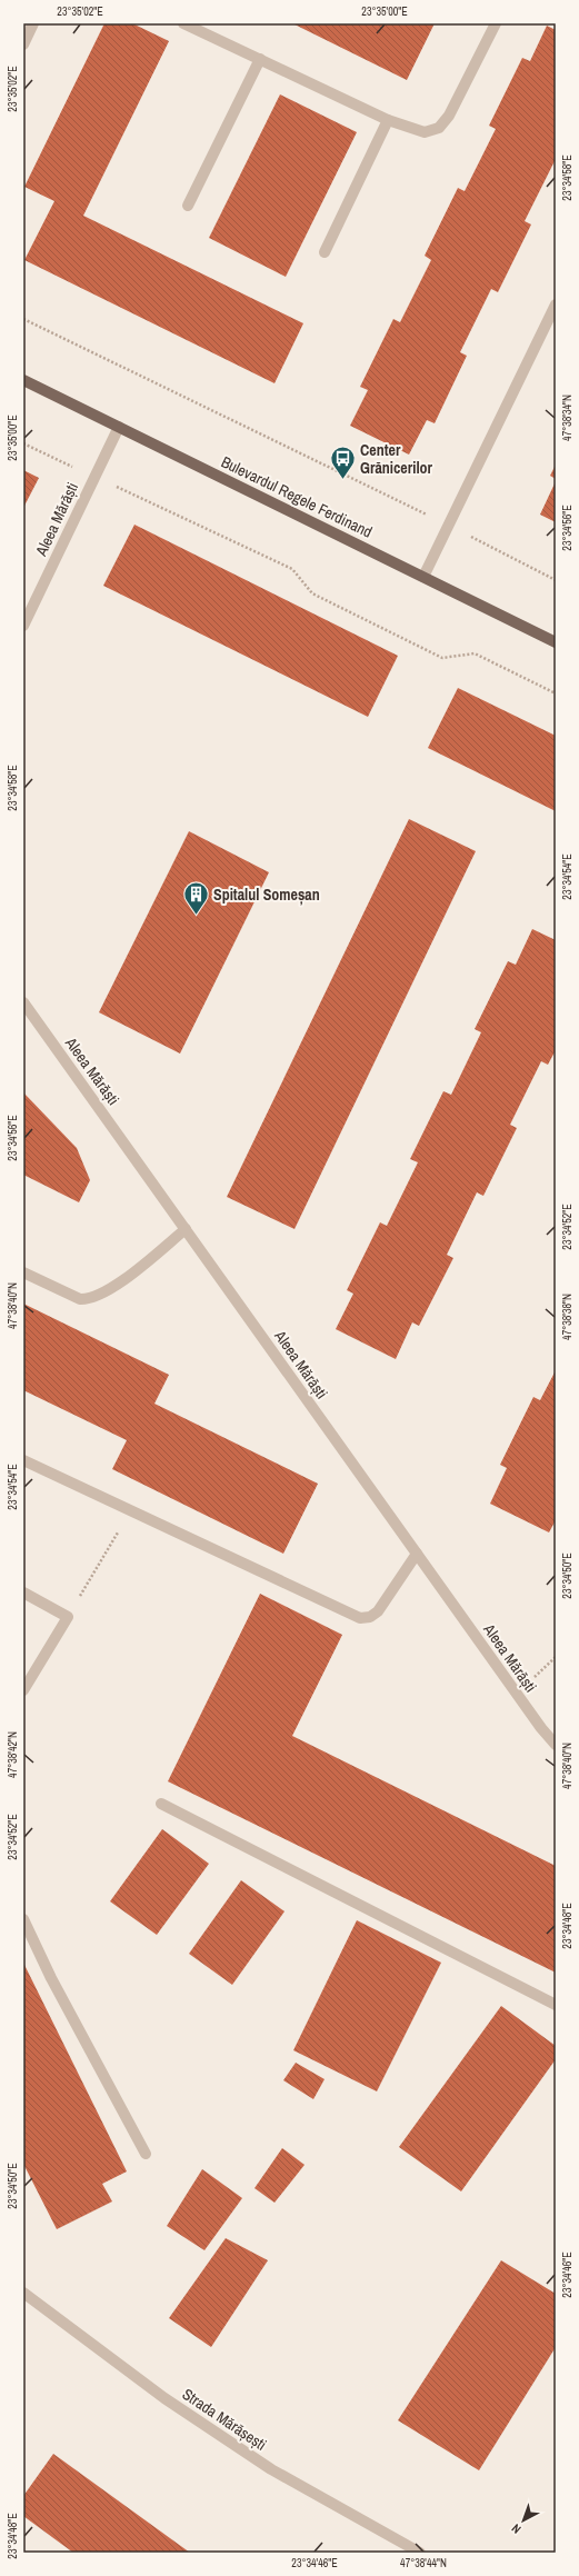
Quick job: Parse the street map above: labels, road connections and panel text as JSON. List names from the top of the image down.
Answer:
{
  "streets": {
    "main road": ["Bulevardul Regele Ferdinand"],
    "street": ["Aleea Mărăști", "Strada Mărășești"]
  },
  "crossings": [
    ["Bulevardul Regele Ferdinand", "Aleea Mărăști"]
  ],
  "places": {
    "bus stop": ["Center Grănicerilor"],
    "building": ["Spitalul Someșan"]
  },
  "north": "bottom left",
  "coordinates": [
    "23°35'02\"E",
    "23°35'00\"E",
    "23°34'58\"E",
    "47°38'34\"N",
    "23°34'56\"E",
    "23°34'54\"E",
    "23°34'52\"E",
    "47°38'40\"N",
    "47°38'38\"N",
    "23°34'50\"E",
    "47°38'42\"N",
    "23°34'48\"E",
    "23°34'46\"E",
    "47°38'44\"N"
  ]
}
